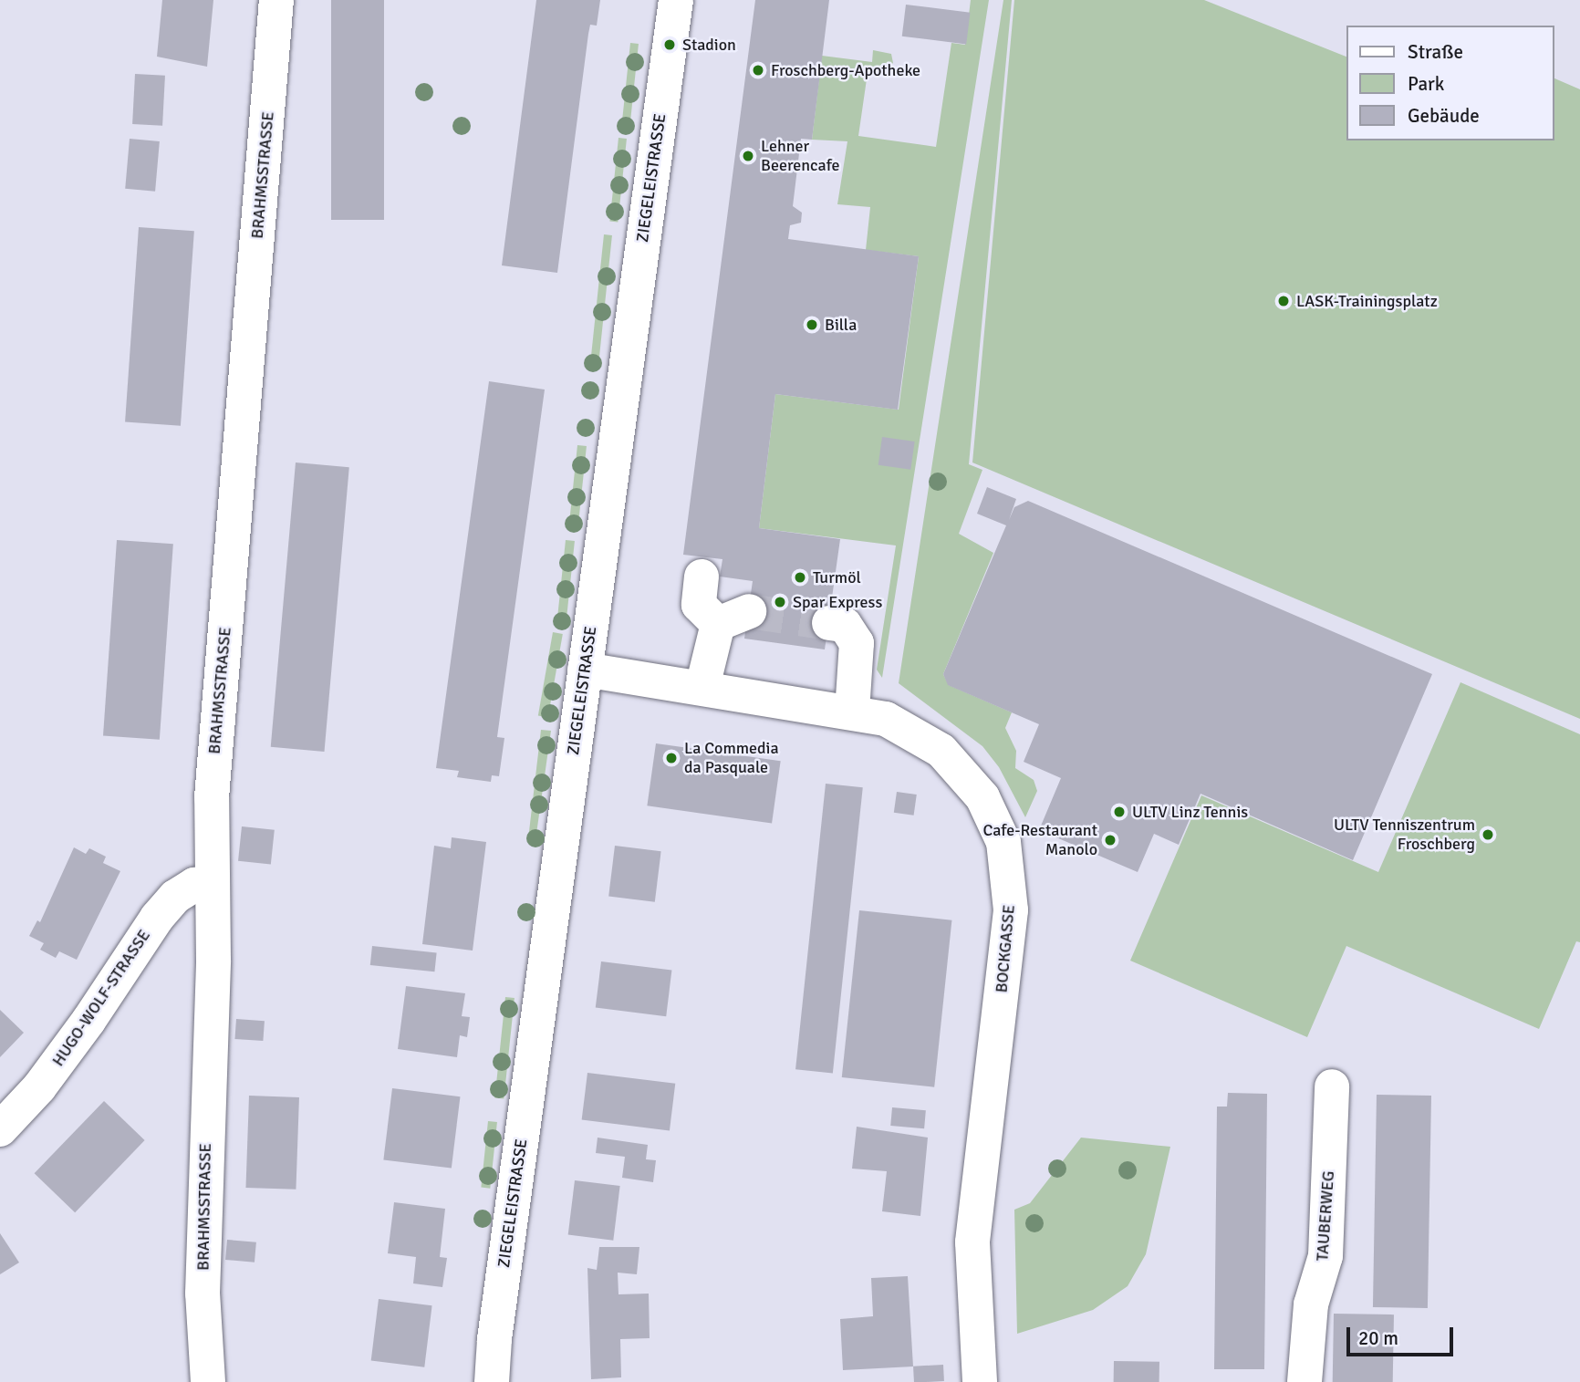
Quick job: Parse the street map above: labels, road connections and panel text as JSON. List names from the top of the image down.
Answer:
{
  "streets": {
    "street": [
      "BRAHMSSTRASSE",
      "ZIEGELEISTRASSE",
      "BOCKGASSE",
      "HUGO-WOLF-STRASSE",
      "TAUBERWEG"
    ]
  },
  "crossings": [
    ["BRAHMSSTRASSE", "HUGO-WOLF-STRASSE"],
    ["ZIEGELEISTRASSE", "BOCKGASSE"]
  ],
  "places": [
    "Stadion",
    "Froschberg-Apotheke",
    "Lehner Beerencafe",
    "LASK-Trainingsplatz",
    "Billa",
    "Turmöl",
    "Spar Express",
    "La Commedia da Pasquale",
    "ULTV Linz Tennis",
    "ULTV Tenniszentrum Froschberg",
    "Cafe-Restaurant Manolo"
  ],
  "legend": ["Straße", "Park", "Gebäude"],
  "scale_bar": "20 m"
}
